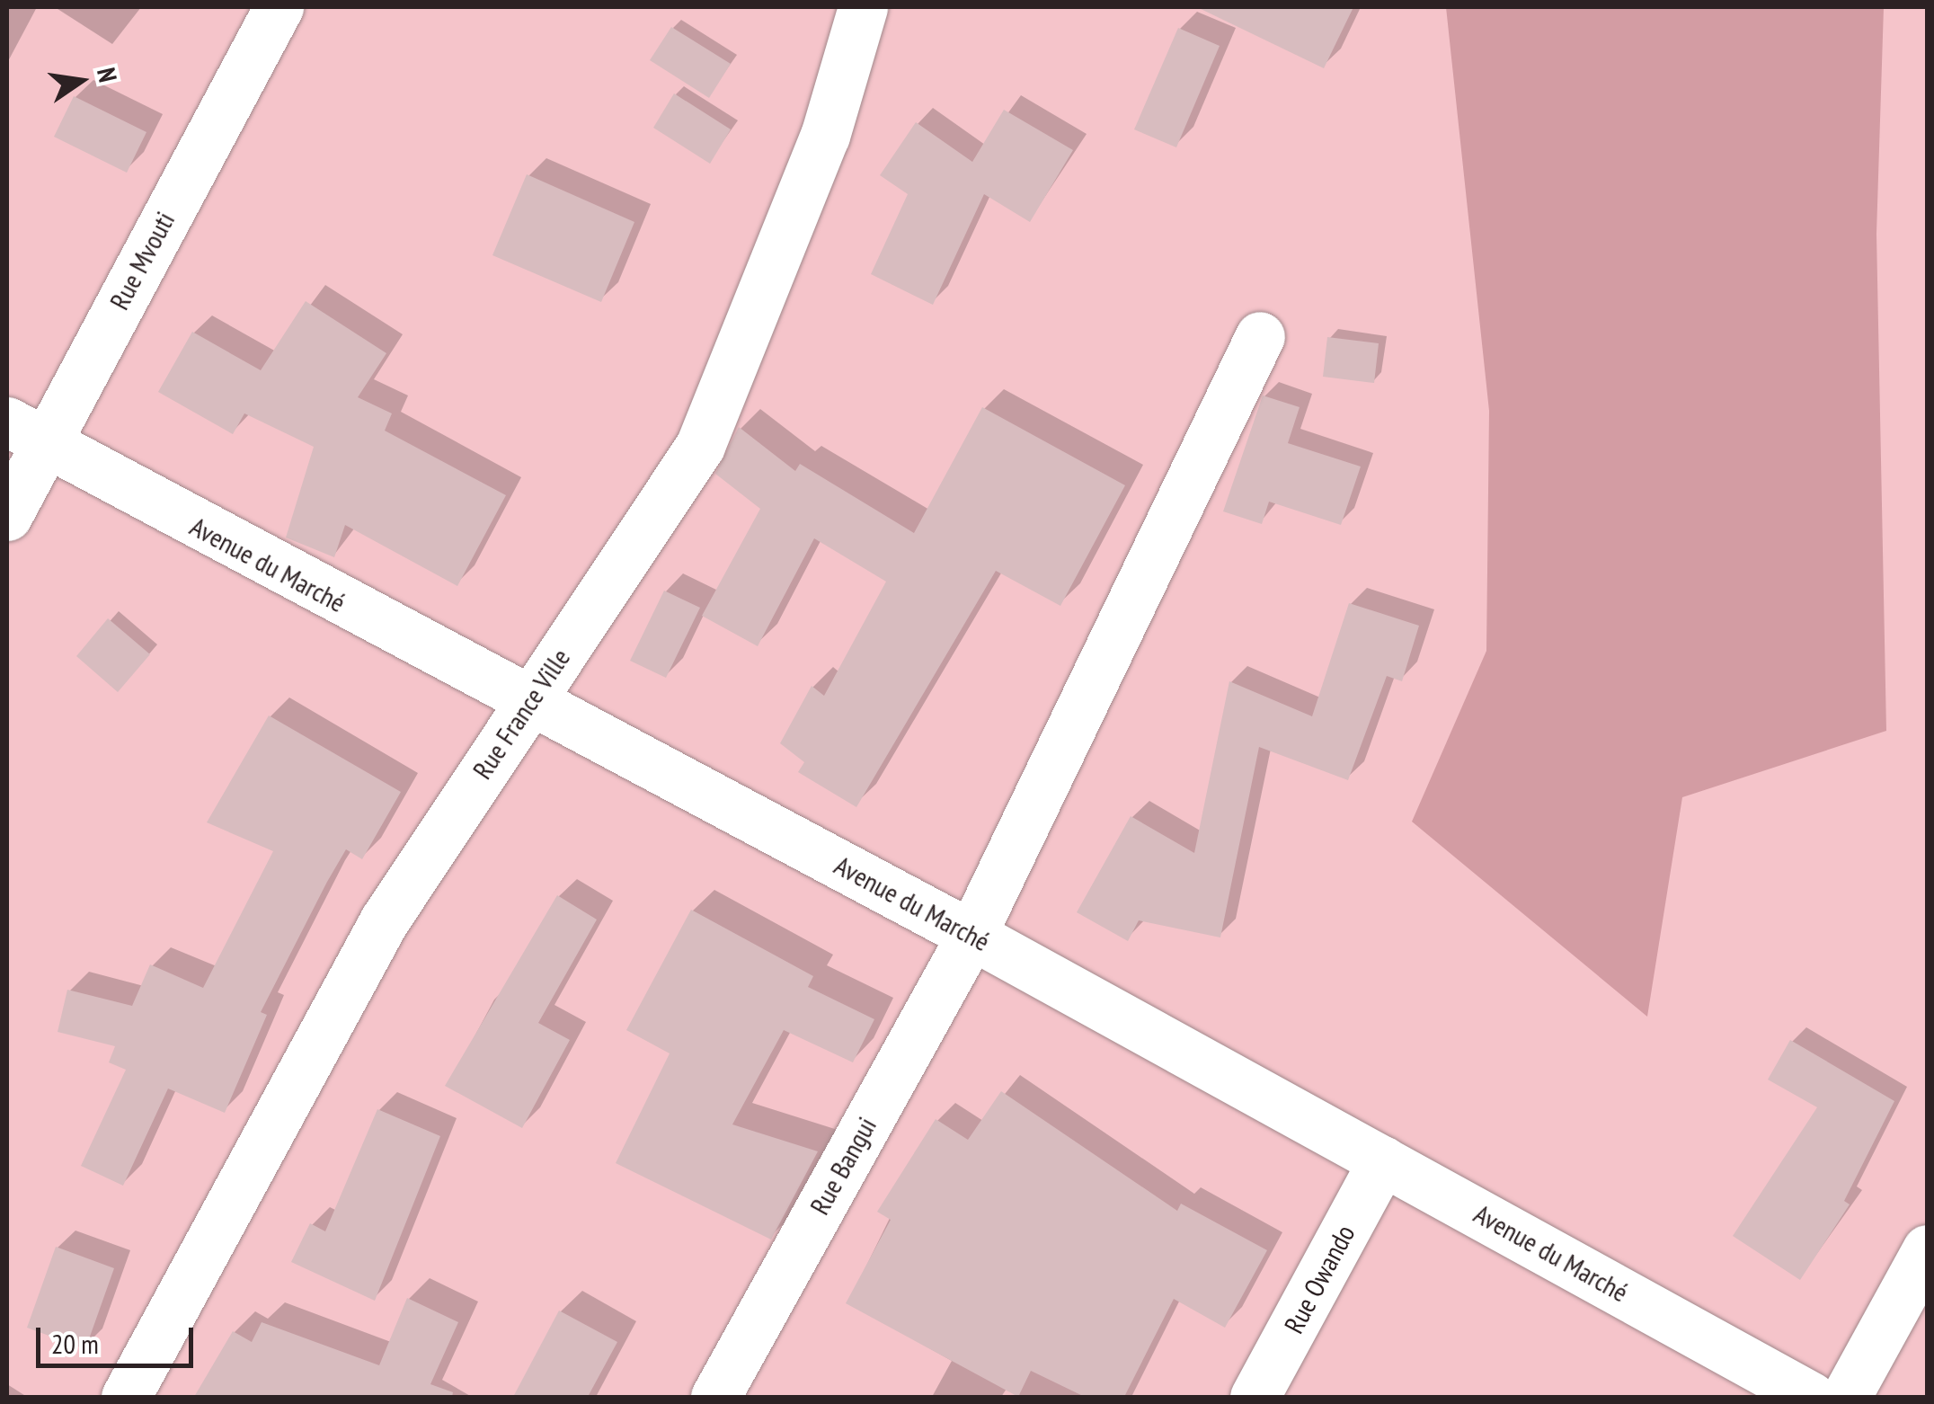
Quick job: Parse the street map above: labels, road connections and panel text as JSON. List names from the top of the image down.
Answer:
{
  "streets": {
    "street": [
      "Rue Mvouti",
      "Avenue du Marché",
      "Rue France Ville",
      "Rue Bangui",
      "Rue Owando"
    ]
  },
  "crossings": [
    ["Rue Mvouti", "Avenue du Marché"],
    ["Avenue du Marché", "Rue France Ville"],
    ["Avenue du Marché", "Rue Bangui"],
    ["Avenue du Marché", "Rue Owando"]
  ],
  "scale_bar": "20 m",
  "north": "right"
}
